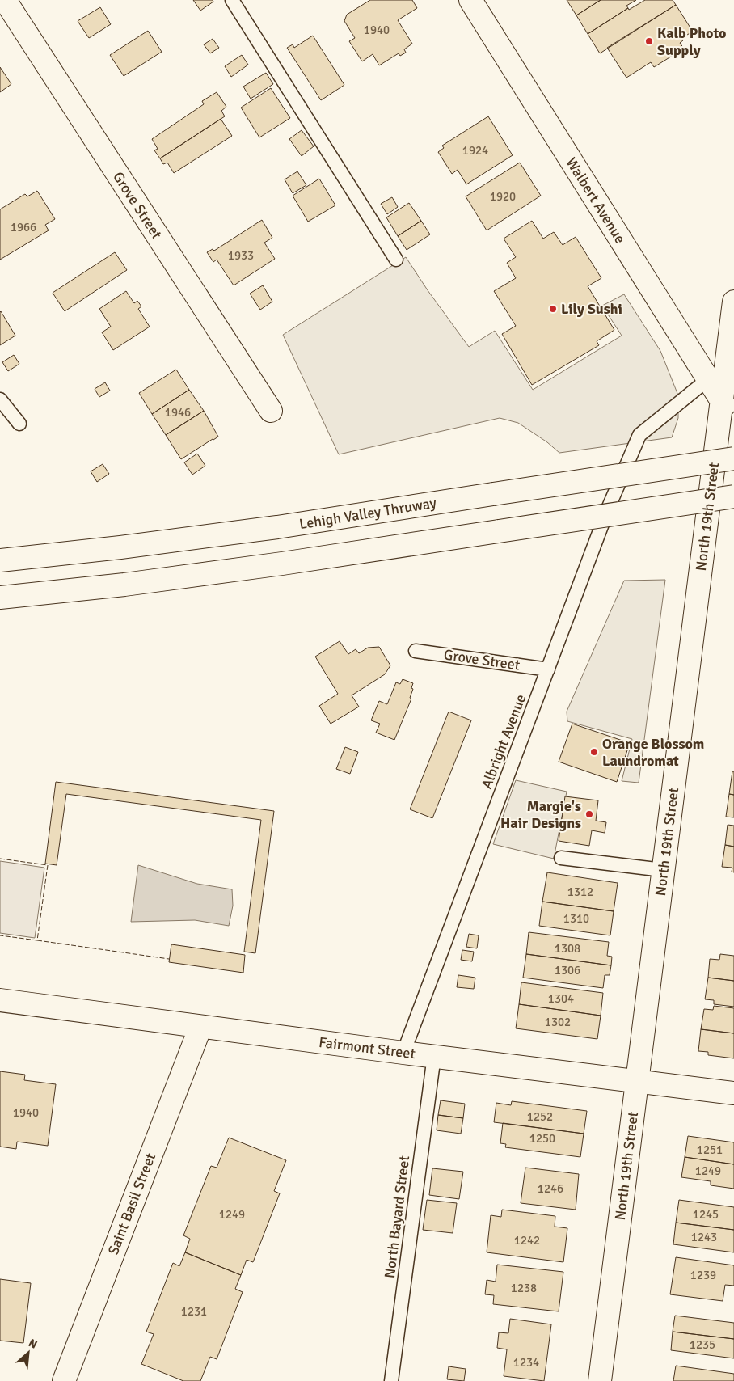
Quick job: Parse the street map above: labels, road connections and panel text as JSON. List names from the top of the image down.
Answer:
{
  "streets": {
    "main road": [
      "Walbert Avenue",
      "Grove Street",
      "Lehigh Valley Thruway",
      "North 19th Street",
      "Fairmont Street",
      "Saint Basil Street"
    ],
    "lane": ["Albright Avenue", "North Bayard Street"]
  },
  "crossings": [
    ["Walbert Avenue", "North 19th Street"],
    ["Walbert Avenue", "Albright Avenue"],
    ["Grove Street", "Albright Avenue"],
    ["North 19th Street", "Fairmont Street"],
    ["Albright Avenue", "Fairmont Street"],
    ["Fairmont Street", "Saint Basil Street"],
    ["Fairmont Street", "North Bayard Street"]
  ],
  "places": [
    "Kalb Photo Supply",
    "Lily Sushi",
    "Orange Blossom Laundromat",
    "Margie's Hair Designs"
  ],
  "house_numbers": [
    "1940",
    "1924",
    "1920",
    "1966",
    "1933",
    "1946",
    "1312",
    "1310",
    "1308",
    "1306",
    "1304",
    "1302",
    "1940",
    "1252",
    "1250",
    "1251",
    "1249",
    "1246",
    "1249",
    "1245",
    "1243",
    "1242",
    "1239",
    "1238",
    "1231",
    "1235",
    "1234"
  ],
  "north": "top right"
}
